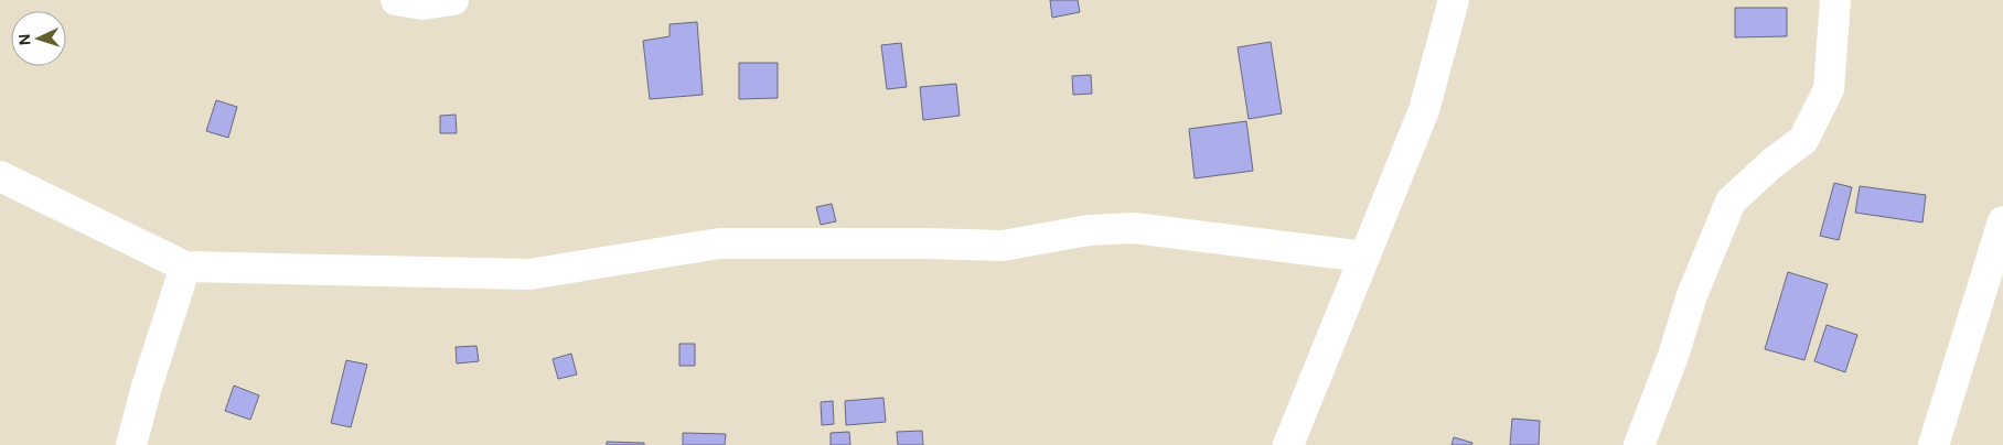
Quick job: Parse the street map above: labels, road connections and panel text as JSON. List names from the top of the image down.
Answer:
{
  "north": "left"
}
